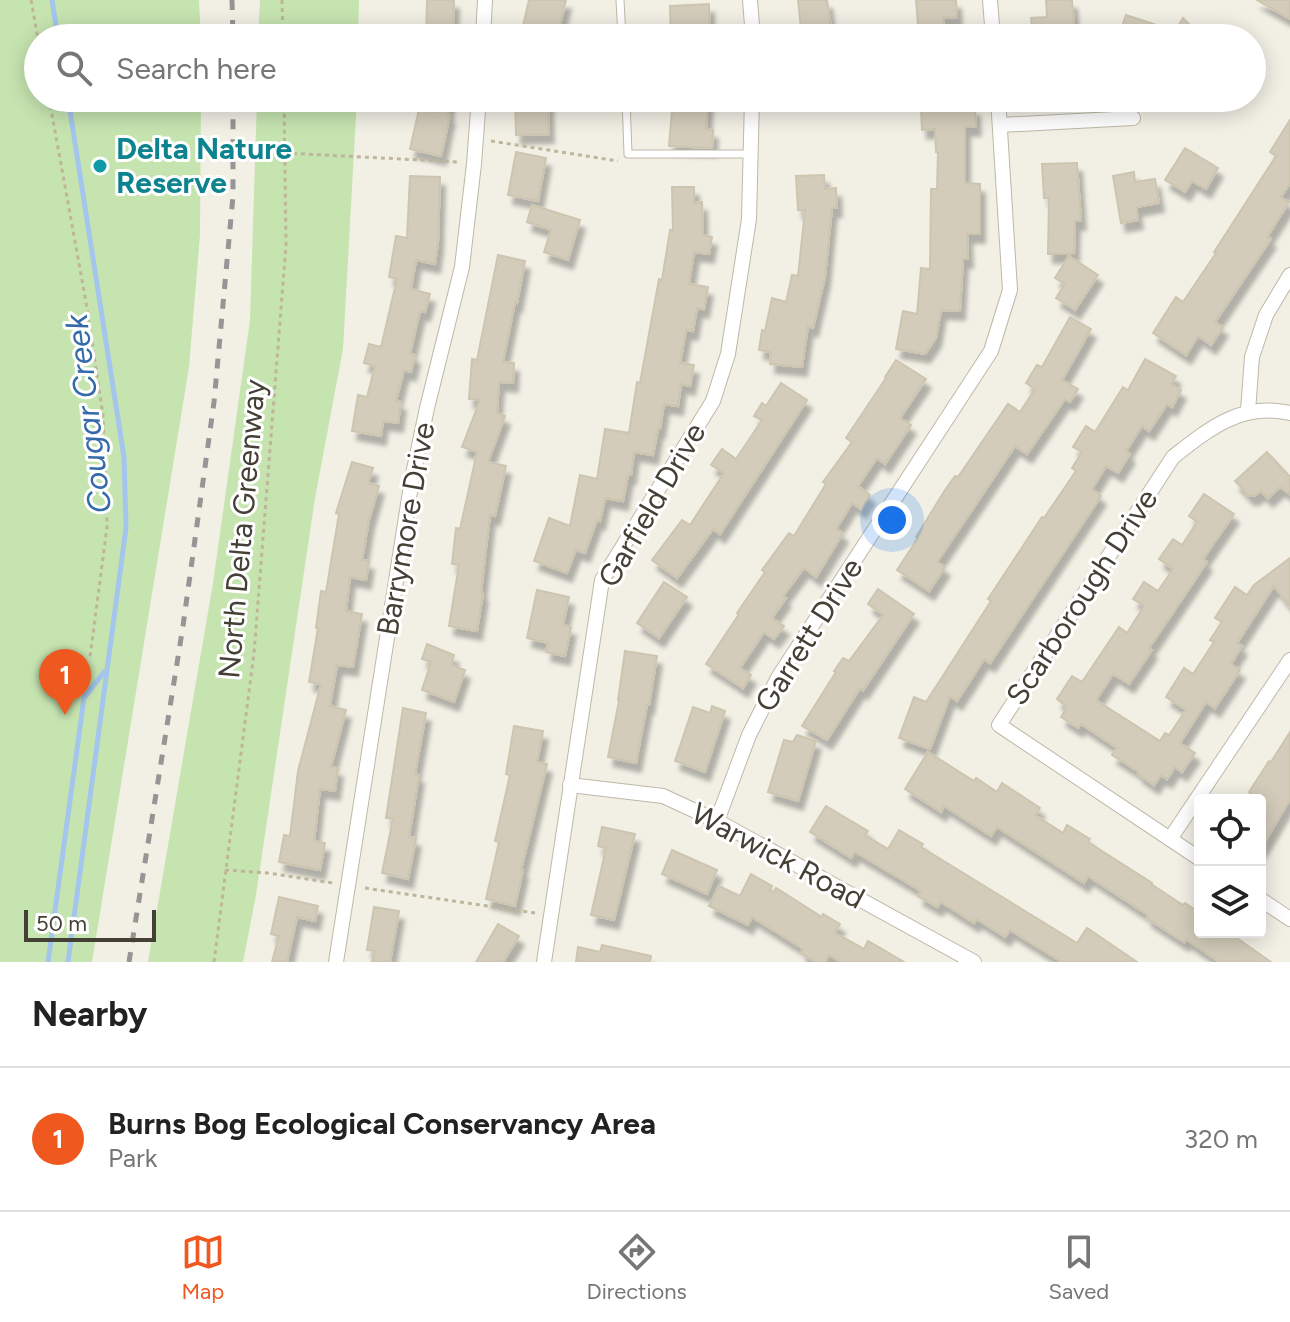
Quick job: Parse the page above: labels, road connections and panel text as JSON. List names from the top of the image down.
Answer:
{
  "streets": {
    "street": [
      "Garfield Drive",
      "Barrymore Drive",
      "Scarborough Drive",
      "Garrett Drive",
      "Warwick Road"
    ],
    "path": ["North Delta Greenway"]
  },
  "crossings": [
    ["Garfield Drive", "Warwick Road"],
    ["Garrett Drive", "Warwick Road"]
  ],
  "water": ["Cougar Creek"],
  "places": ["Delta Nature Reserve"],
  "scale_bar": "50 m",
  "page": {
    "search": "Search here",
    "pins": "1",
    "scale": "50 m",
    "heading": "Nearby",
    "list": [
      {
        "mark": "1",
        "name": "Burns Bog Ecological Conservancy Area",
        "note": "Park",
        "value": "320 m"
      }
    ],
    "nav": ["Map", "Directions", "Saved"]
  }
}
